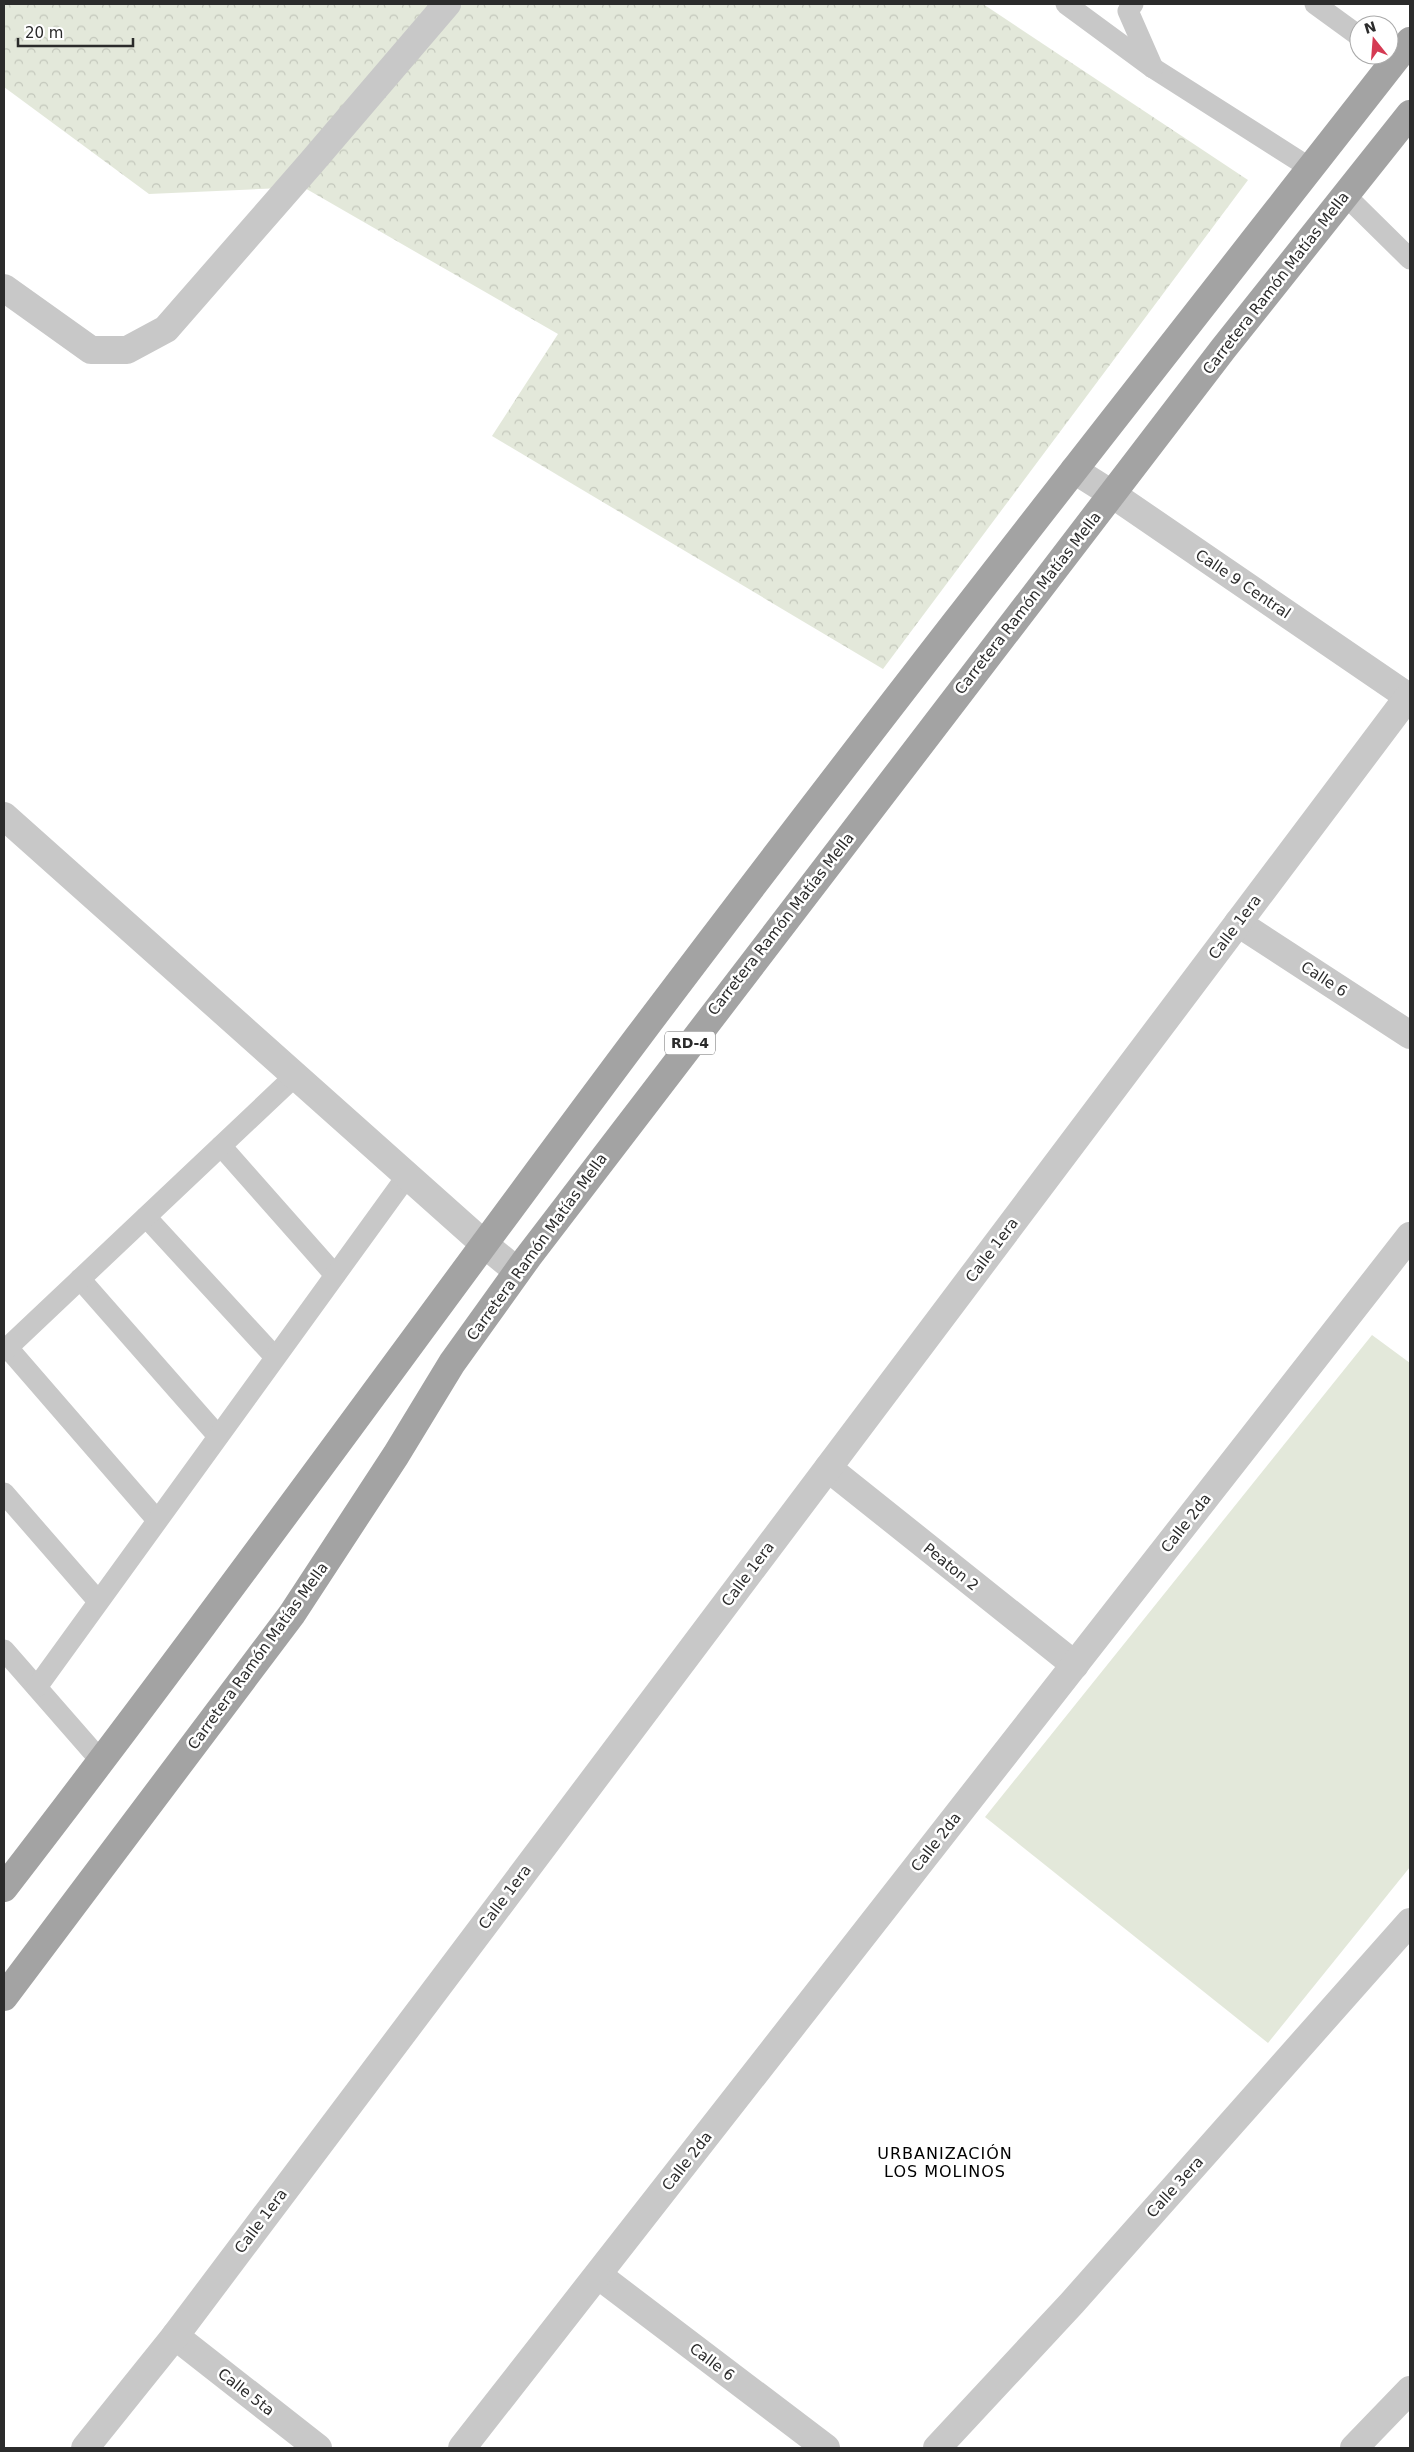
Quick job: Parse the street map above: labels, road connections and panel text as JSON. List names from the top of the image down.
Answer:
{
  "streets": {
    "main road": ["Carretera Ramón Matías Mella", "RD-4"],
    "street": [
      "Calle 9 Central",
      "Calle 1era",
      "Calle 6",
      "Calle 2da",
      "Peaton 2",
      "Calle 3era",
      "Calle 5ta"
    ]
  },
  "crossings": [
    ["Carretera Ramón Matías Mella", "Calle 9 Central"],
    ["Calle 9 Central", "Calle 1era"],
    ["Calle 9 Central", "RD-4"],
    ["Calle 1era", "Calle 6"],
    ["Calle 1era", "Peaton 2"],
    ["Calle 1era", "Calle 5ta"],
    ["Calle 6", "Calle 2da"],
    ["Calle 2da", "Peaton 2"]
  ],
  "districts": ["URBANIZACIÓN LOS MOLINOS"],
  "scale_bar": "20 m",
  "north": "top"
}
